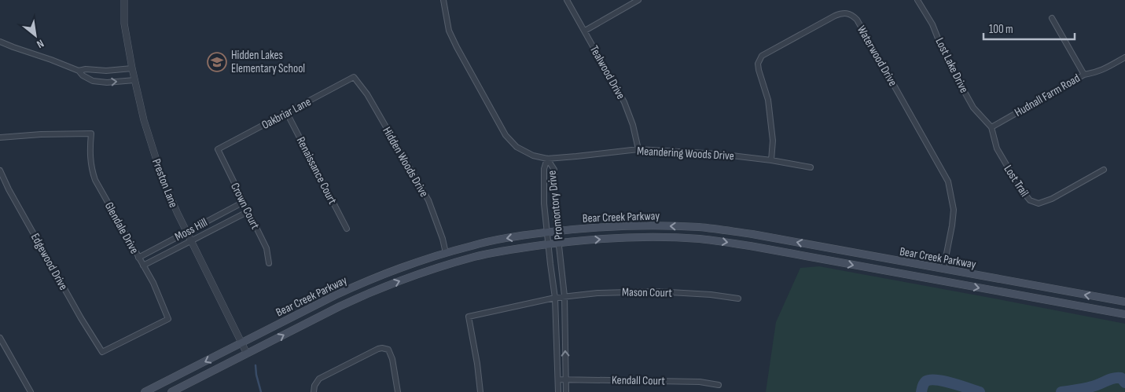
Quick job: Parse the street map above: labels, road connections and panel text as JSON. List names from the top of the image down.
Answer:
{
  "streets": {
    "main road": ["Bear Creek Parkway"],
    "street": [
      "Waterwood Drive",
      "Lost Lake Drive",
      "Tealwood Drive",
      "Hudnall Farm Road",
      "Oakbriar Lane",
      "Meandering Woods Drive",
      "Hidden Woods Drive",
      "Renaissance Court",
      "Lost Trail",
      "Preston Lane",
      "Promontory Drive",
      "Crown Court",
      "Glendale Drive",
      "Moss Hill",
      "Edgewood Drive",
      "Mason Court",
      "Kendall Court"
    ]
  },
  "crossings": [
    ["Waterwood Drive", "Meandering Woods Drive"],
    ["Waterwood Drive", "Bear Creek Parkway"],
    ["Lost Lake Drive", "Hudnall Farm Road"],
    ["Lost Lake Drive", "Lost Trail"],
    ["Tealwood Drive", "Meandering Woods Drive"],
    ["Hudnall Farm Road", "Lost Trail"],
    ["Oakbriar Lane", "Hidden Woods Drive"],
    ["Oakbriar Lane", "Renaissance Court"],
    ["Oakbriar Lane", "Crown Court"],
    ["Meandering Woods Drive", "Promontory Drive"],
    ["Hidden Woods Drive", "Bear Creek Parkway"],
    ["Preston Lane", "Bear Creek Parkway"],
    ["Preston Lane", "Moss Hill"],
    ["Promontory Drive", "Bear Creek Parkway"],
    ["Promontory Drive", "Mason Court"],
    ["Promontory Drive", "Kendall Court"],
    ["Crown Court", "Moss Hill"],
    ["Glendale Drive", "Moss Hill"],
    ["Glendale Drive", "Edgewood Drive"]
  ],
  "places": {
    "school or university": ["Hidden Lakes Elementary School"]
  },
  "scale_bar": "100 m",
  "north": "bottom right"
}
